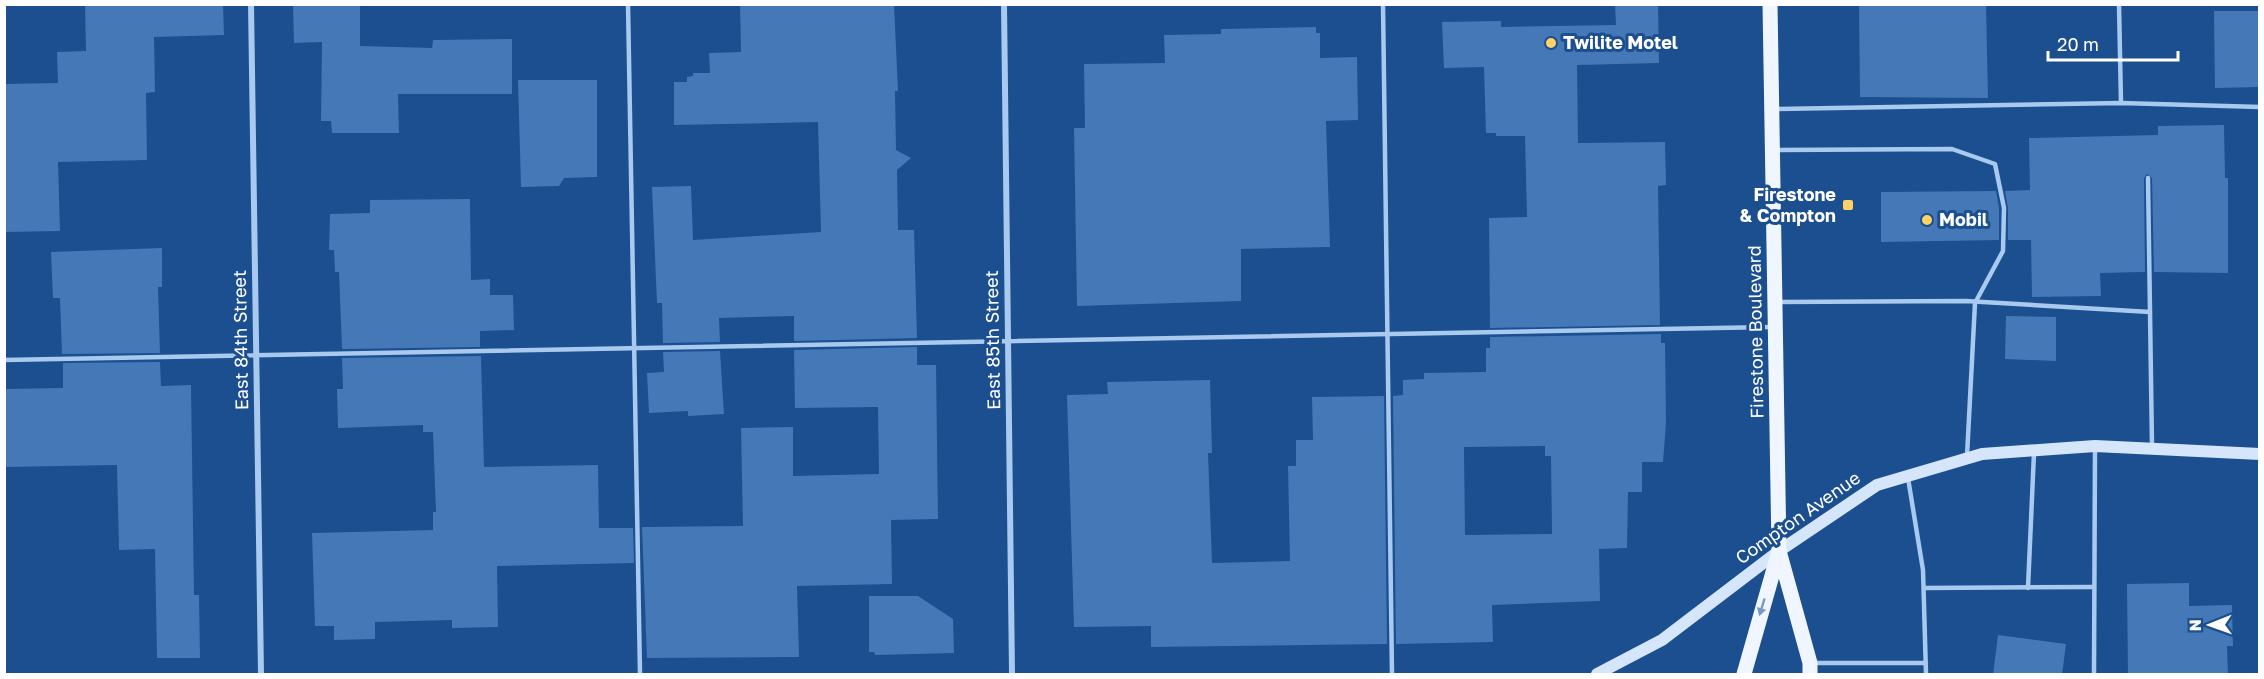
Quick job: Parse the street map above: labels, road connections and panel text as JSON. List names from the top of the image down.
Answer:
{
  "streets": {
    "main road": ["Firestone Boulevard", "Compton Avenue"],
    "street": ["East 84th Street", "East 85th Street"]
  },
  "crossings": [
    ["Firestone Boulevard", "Compton Avenue"]
  ],
  "places": {
    "other": ["Twilite Motel", "Mobil"],
    "transit": ["Firestone & Compton"]
  },
  "scale_bar": "20 m",
  "north": "left"
}
